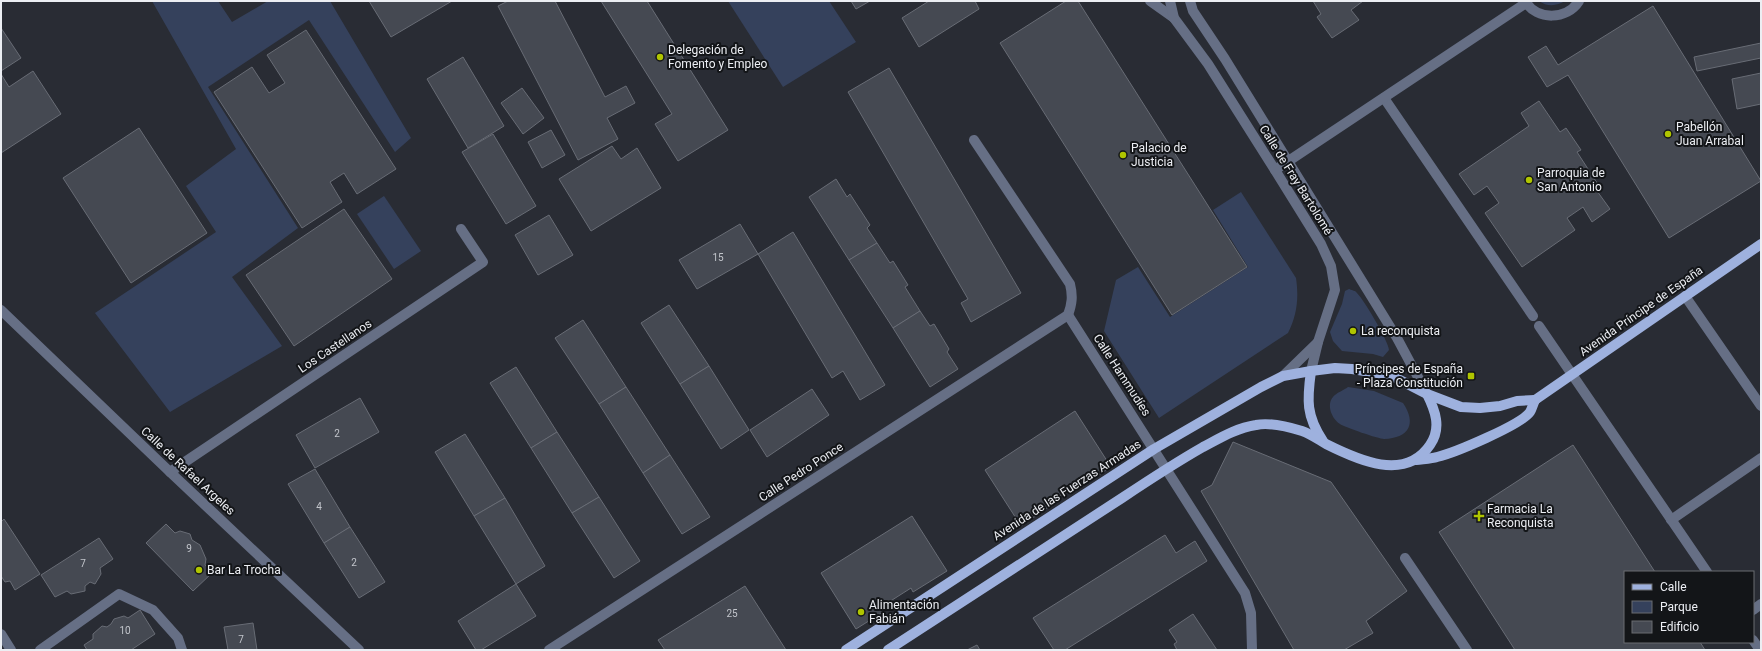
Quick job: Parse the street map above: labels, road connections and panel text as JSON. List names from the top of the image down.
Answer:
{
  "streets": {
    "main road": ["Avenida Príncipe de España", "Avenida de las Fuerzas Armadas"],
    "street": [
      "Calle de Fray Bartolomé",
      "Los Castellanos",
      "Calle Hammudíes",
      "Calle de Rafael Argeles",
      "Calle Pedro Ponce"
    ]
  },
  "crossings": [
    ["Calle de Fray Bartolomé", "Avenida de las Fuerzas Armadas"],
    ["Los Castellanos", "Calle de Rafael Argeles"],
    ["Calle Hammudíes", "Calle Pedro Ponce"],
    ["Calle Hammudíes", "Avenida de las Fuerzas Armadas"]
  ],
  "places": {
    "other": [
      "Delegación de Fomento y Empleo",
      "Pabellón Juan Arrabal",
      "Palacio de Justicia",
      "Parroquia de San Antonio",
      "La reconquista",
      "Bar La Trocha",
      "Alimentación Fabián"
    ],
    "transit": ["Príncipes de España - Plaza Constitución"],
    "health": ["Farmacia La Reconquista"]
  },
  "house_numbers": [
    "15",
    "2",
    "4",
    "9",
    "2",
    "7",
    "25",
    "10",
    "7"
  ],
  "legend": ["Calle", "Parque", "Edificio"]
}
